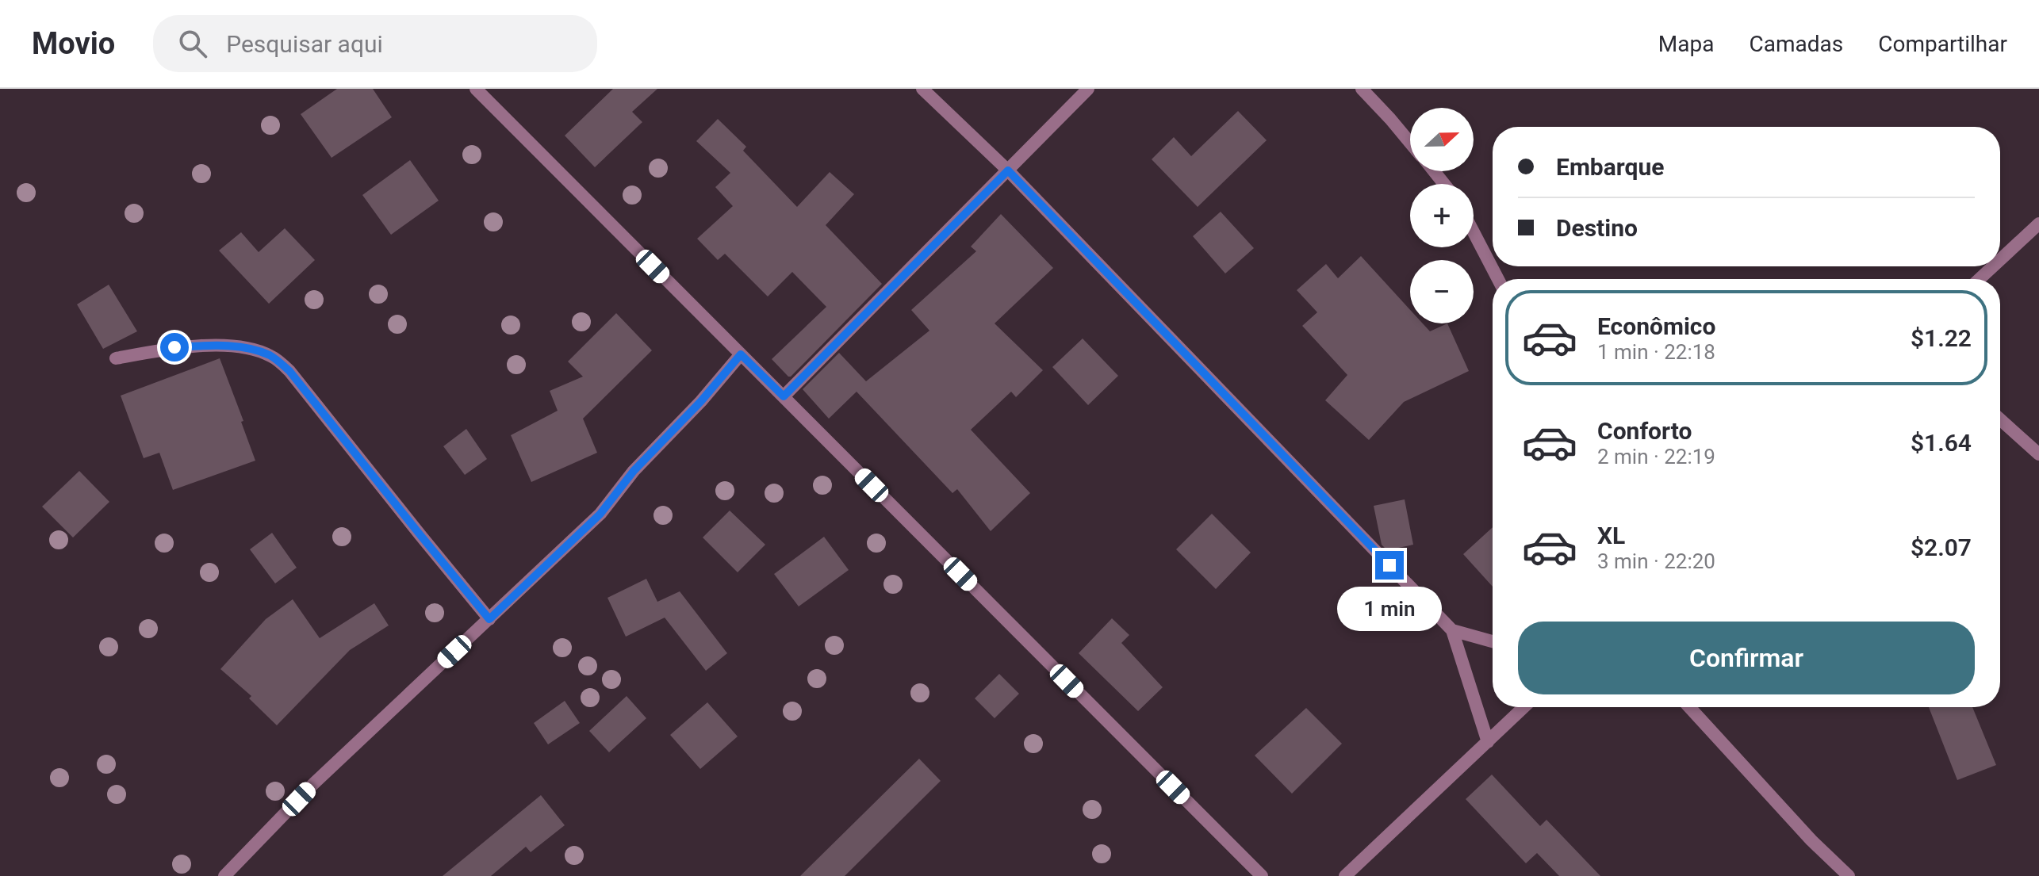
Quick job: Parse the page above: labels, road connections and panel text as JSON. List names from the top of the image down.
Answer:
{
  "north": "right",
  "page": {
    "header": "Movio",
    "search": "Pesquisar aqui",
    "nav": ["Mapa", "Camadas", "Compartilhar"],
    "map_buttons": ["+", "−"],
    "banner": ["Embarque", "Destino"],
    "list": [
      {
        "name": "Econômico",
        "note": "1 min · 22:18",
        "value": "$1.22"
      },
      {
        "name": "Conforto",
        "note": "2 min · 22:19",
        "value": "$1.64"
      },
      {
        "name": "XL",
        "note": "3 min · 22:20",
        "value": "$2.07"
      }
    ],
    "bubble": "1 min",
    "buttons": "Confirmar"
  }
}
